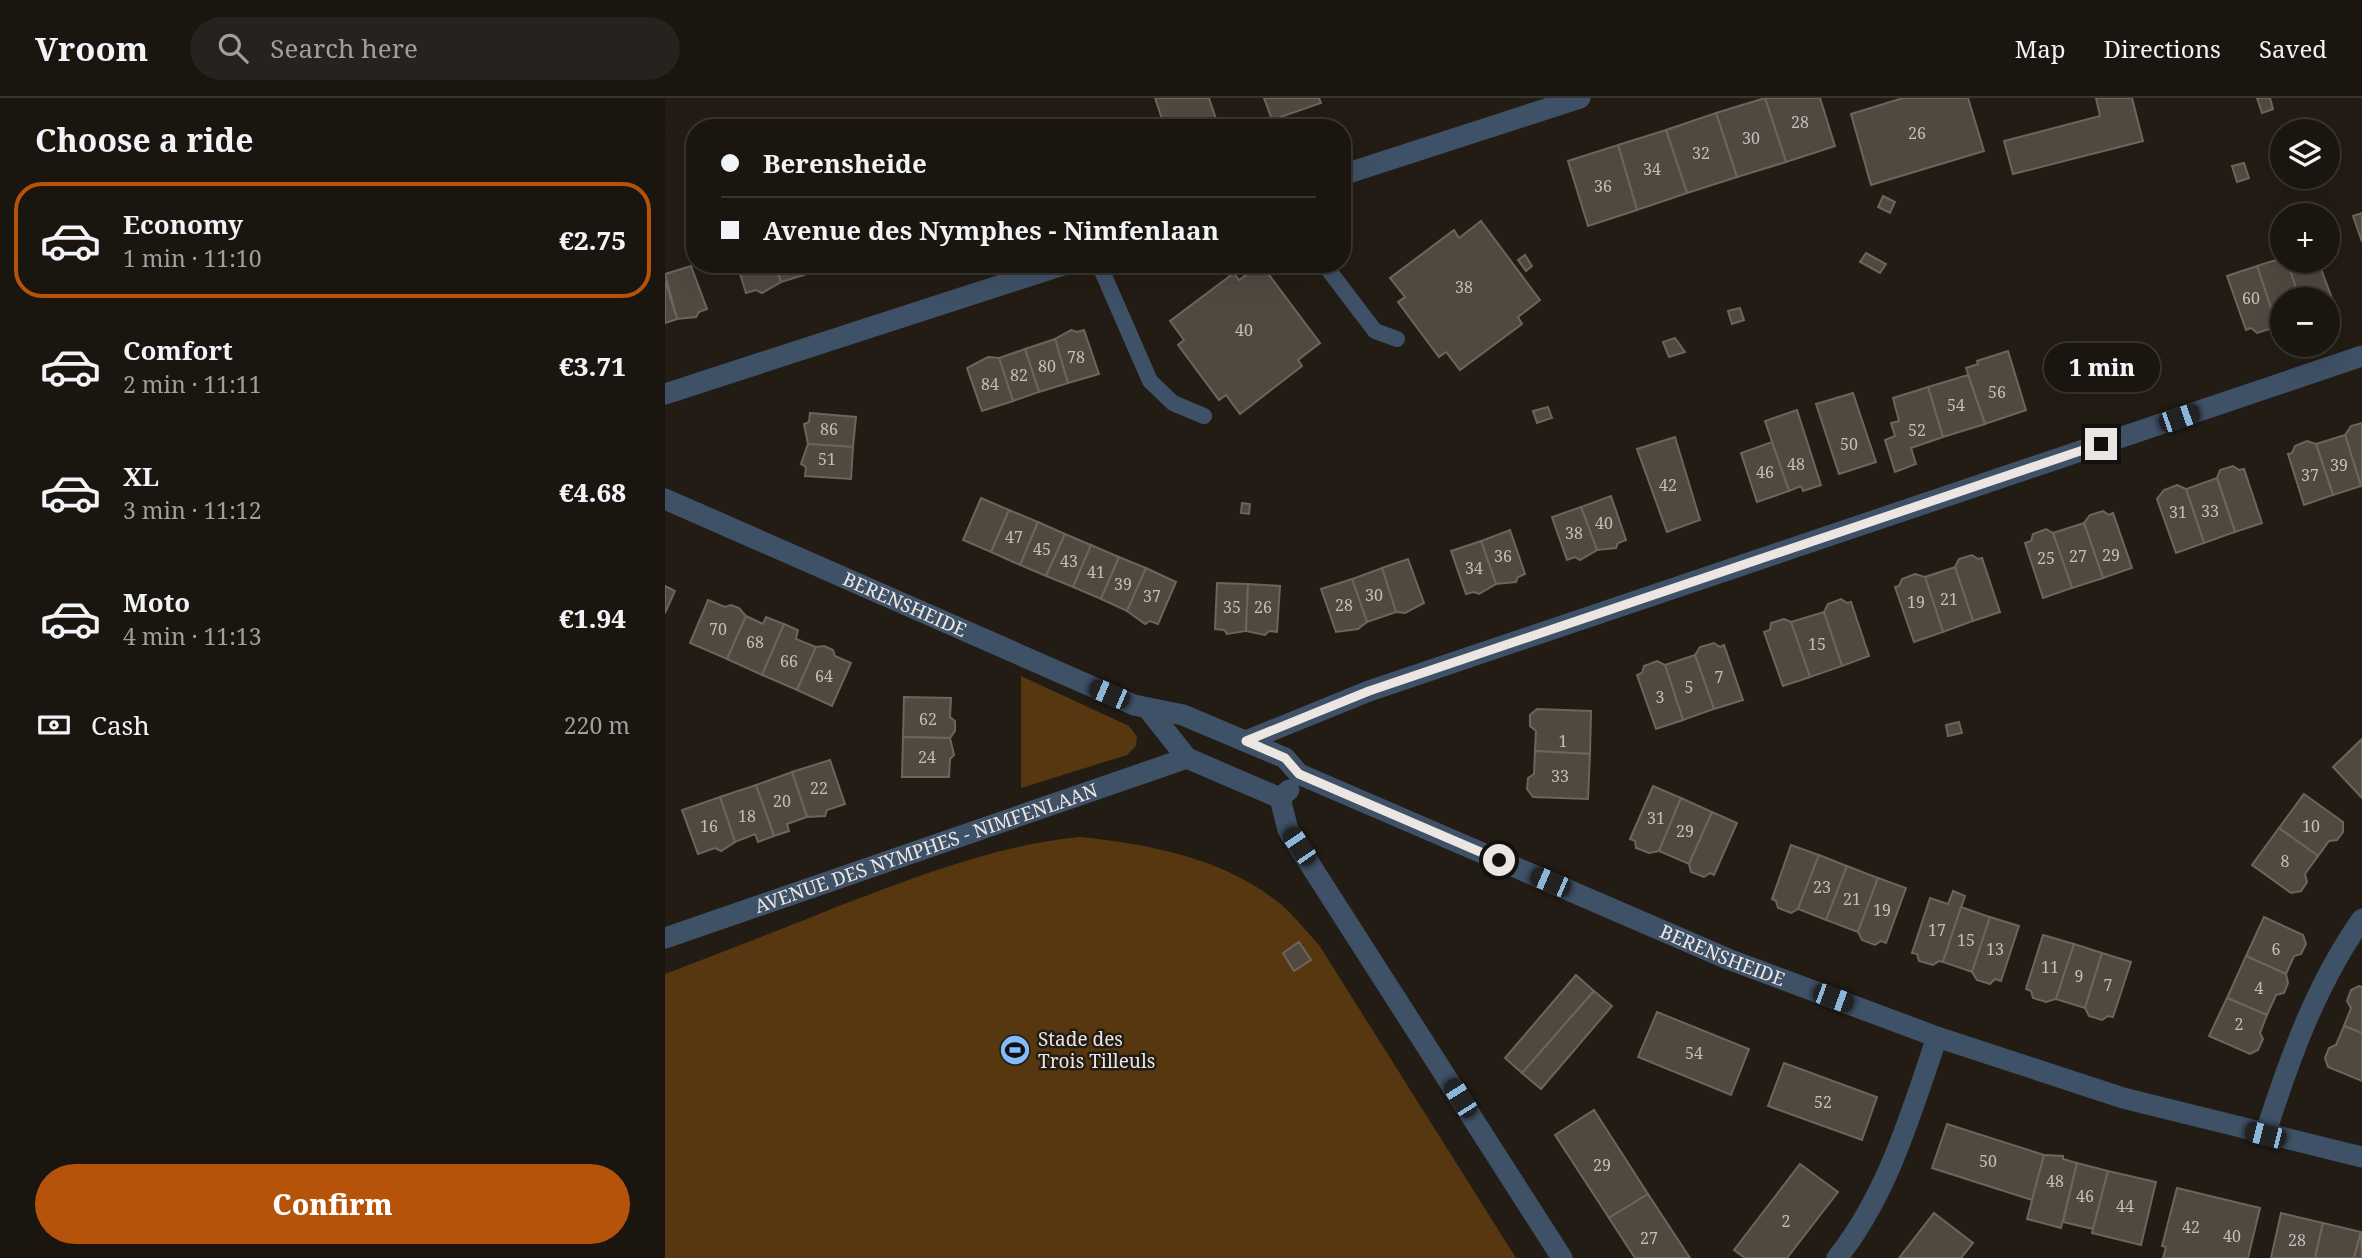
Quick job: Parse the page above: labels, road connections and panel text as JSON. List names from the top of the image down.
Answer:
{
  "streets": {
    "street": ["BERENSHEIDE", "AVENUE DES NYMPHES - NIMFENLAAN"]
  },
  "crossings": [
    ["BERENSHEIDE", "AVENUE DES NYMPHES - NIMFENLAAN"]
  ],
  "places": {
    "sports": ["Stade des Trois Tilleuls"]
  },
  "house_numbers": [
    "28",
    "26",
    "30",
    "32",
    "34",
    "36",
    "38",
    "60",
    "40",
    "78",
    "80",
    "82",
    "84",
    "56",
    "54",
    "86",
    "52",
    "50",
    "51",
    "48",
    "39",
    "46",
    "37",
    "42",
    "33",
    "31",
    "40",
    "38",
    "47",
    "45",
    "29",
    "36",
    "27",
    "25",
    "43",
    "34",
    "41",
    "39",
    "30",
    "37",
    "21",
    "19",
    "28",
    "35",
    "26",
    "70",
    "68",
    "15",
    "66",
    "64",
    "7",
    "5",
    "3",
    "62",
    "1",
    "24",
    "33",
    "22",
    "20",
    "18",
    "31",
    "16",
    "10",
    "29",
    "8",
    "23",
    "21",
    "19",
    "17",
    "15",
    "13",
    "6",
    "11",
    "9",
    "7",
    "4",
    "2",
    "54",
    "52",
    "50",
    "29",
    "48",
    "46",
    "44",
    "2",
    "42",
    "40",
    "27",
    "28"
  ],
  "page": {
    "header": "Vroom",
    "search": "Search here",
    "nav": ["Map", "Directions", "Saved"],
    "heading": "Choose a ride",
    "map_buttons": ["+", "−"],
    "banner": ["Berensheide", "Avenue des Nymphes - Nimfenlaan"],
    "list": [
      {
        "name": "Economy",
        "note": "1 min · 11:10",
        "value": "€2.75"
      },
      {
        "name": "Comfort",
        "note": "2 min · 11:11",
        "value": "€3.71"
      },
      {
        "name": "XL",
        "note": "3 min · 11:12",
        "value": "€4.68"
      },
      {
        "name": "Moto",
        "note": "4 min · 11:13",
        "value": "€1.94"
      }
    ],
    "bubble": "1 min",
    "pay": ["Cash", "220 m"],
    "buttons": "Confirm"
  }
}
